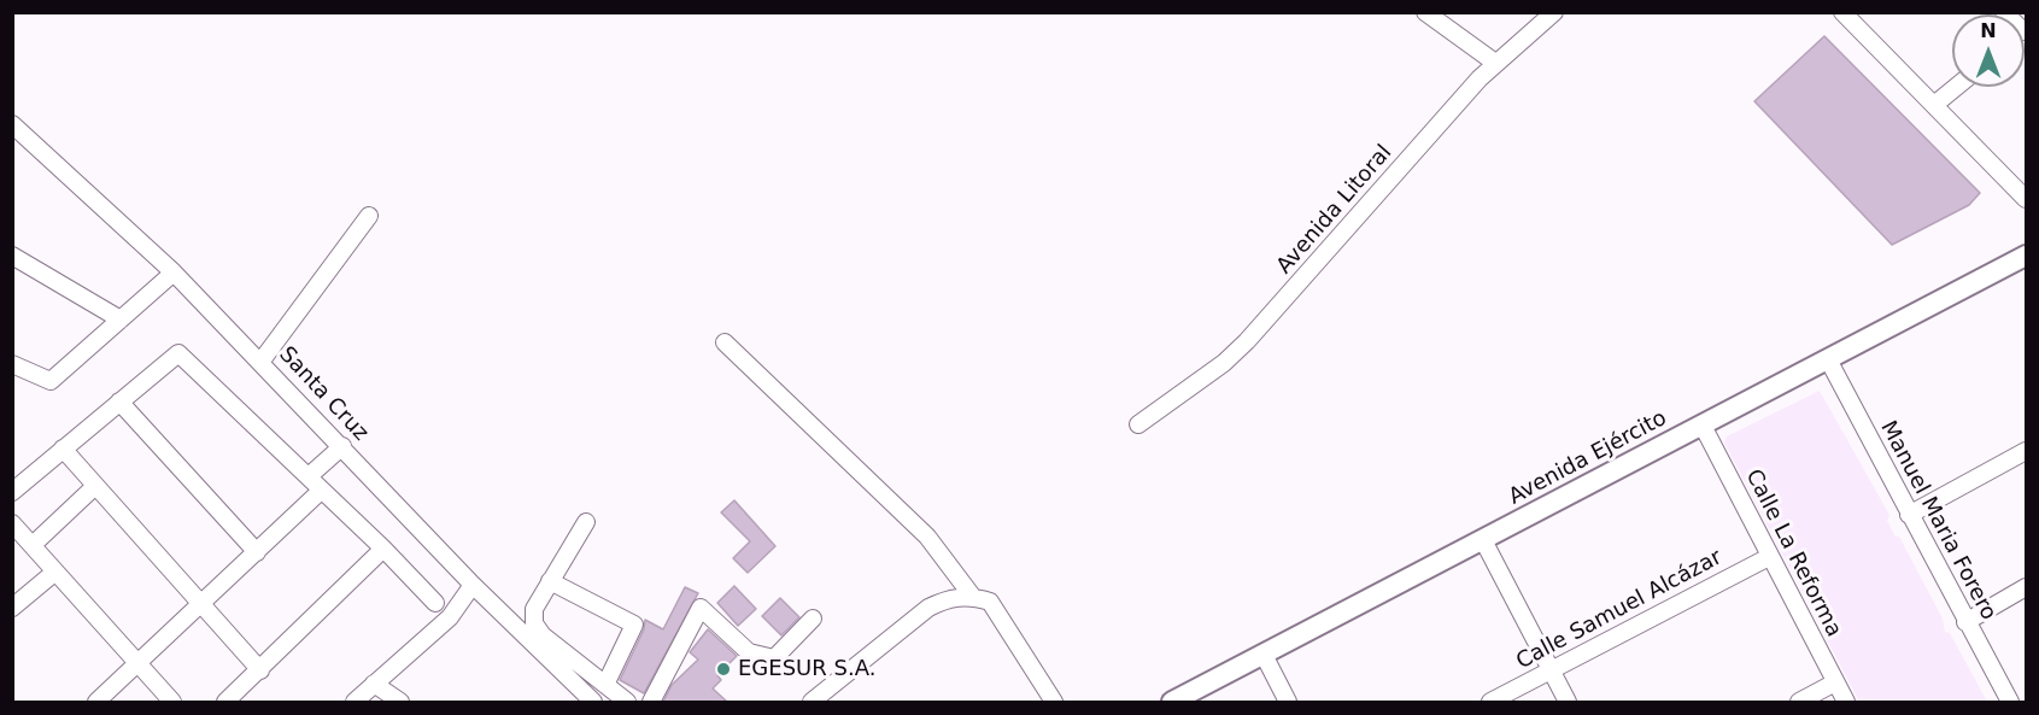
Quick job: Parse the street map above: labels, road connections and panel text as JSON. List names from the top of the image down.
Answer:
{
  "streets": {
    "main road": ["Avenida Ejército"],
    "street": [
      "Avenida Litoral",
      "Santa Cruz",
      "Manuel Maria Forero",
      "Calle La Reforma",
      "Calle Samuel Alcázar"
    ]
  },
  "crossings": [
    ["Avenida Ejército", "Manuel Maria Forero"],
    ["Avenida Ejército", "Calle La Reforma"],
    ["Calle La Reforma", "Calle Samuel Alcázar"]
  ],
  "places": ["EGESUR S.A."],
  "north": "top"
}
